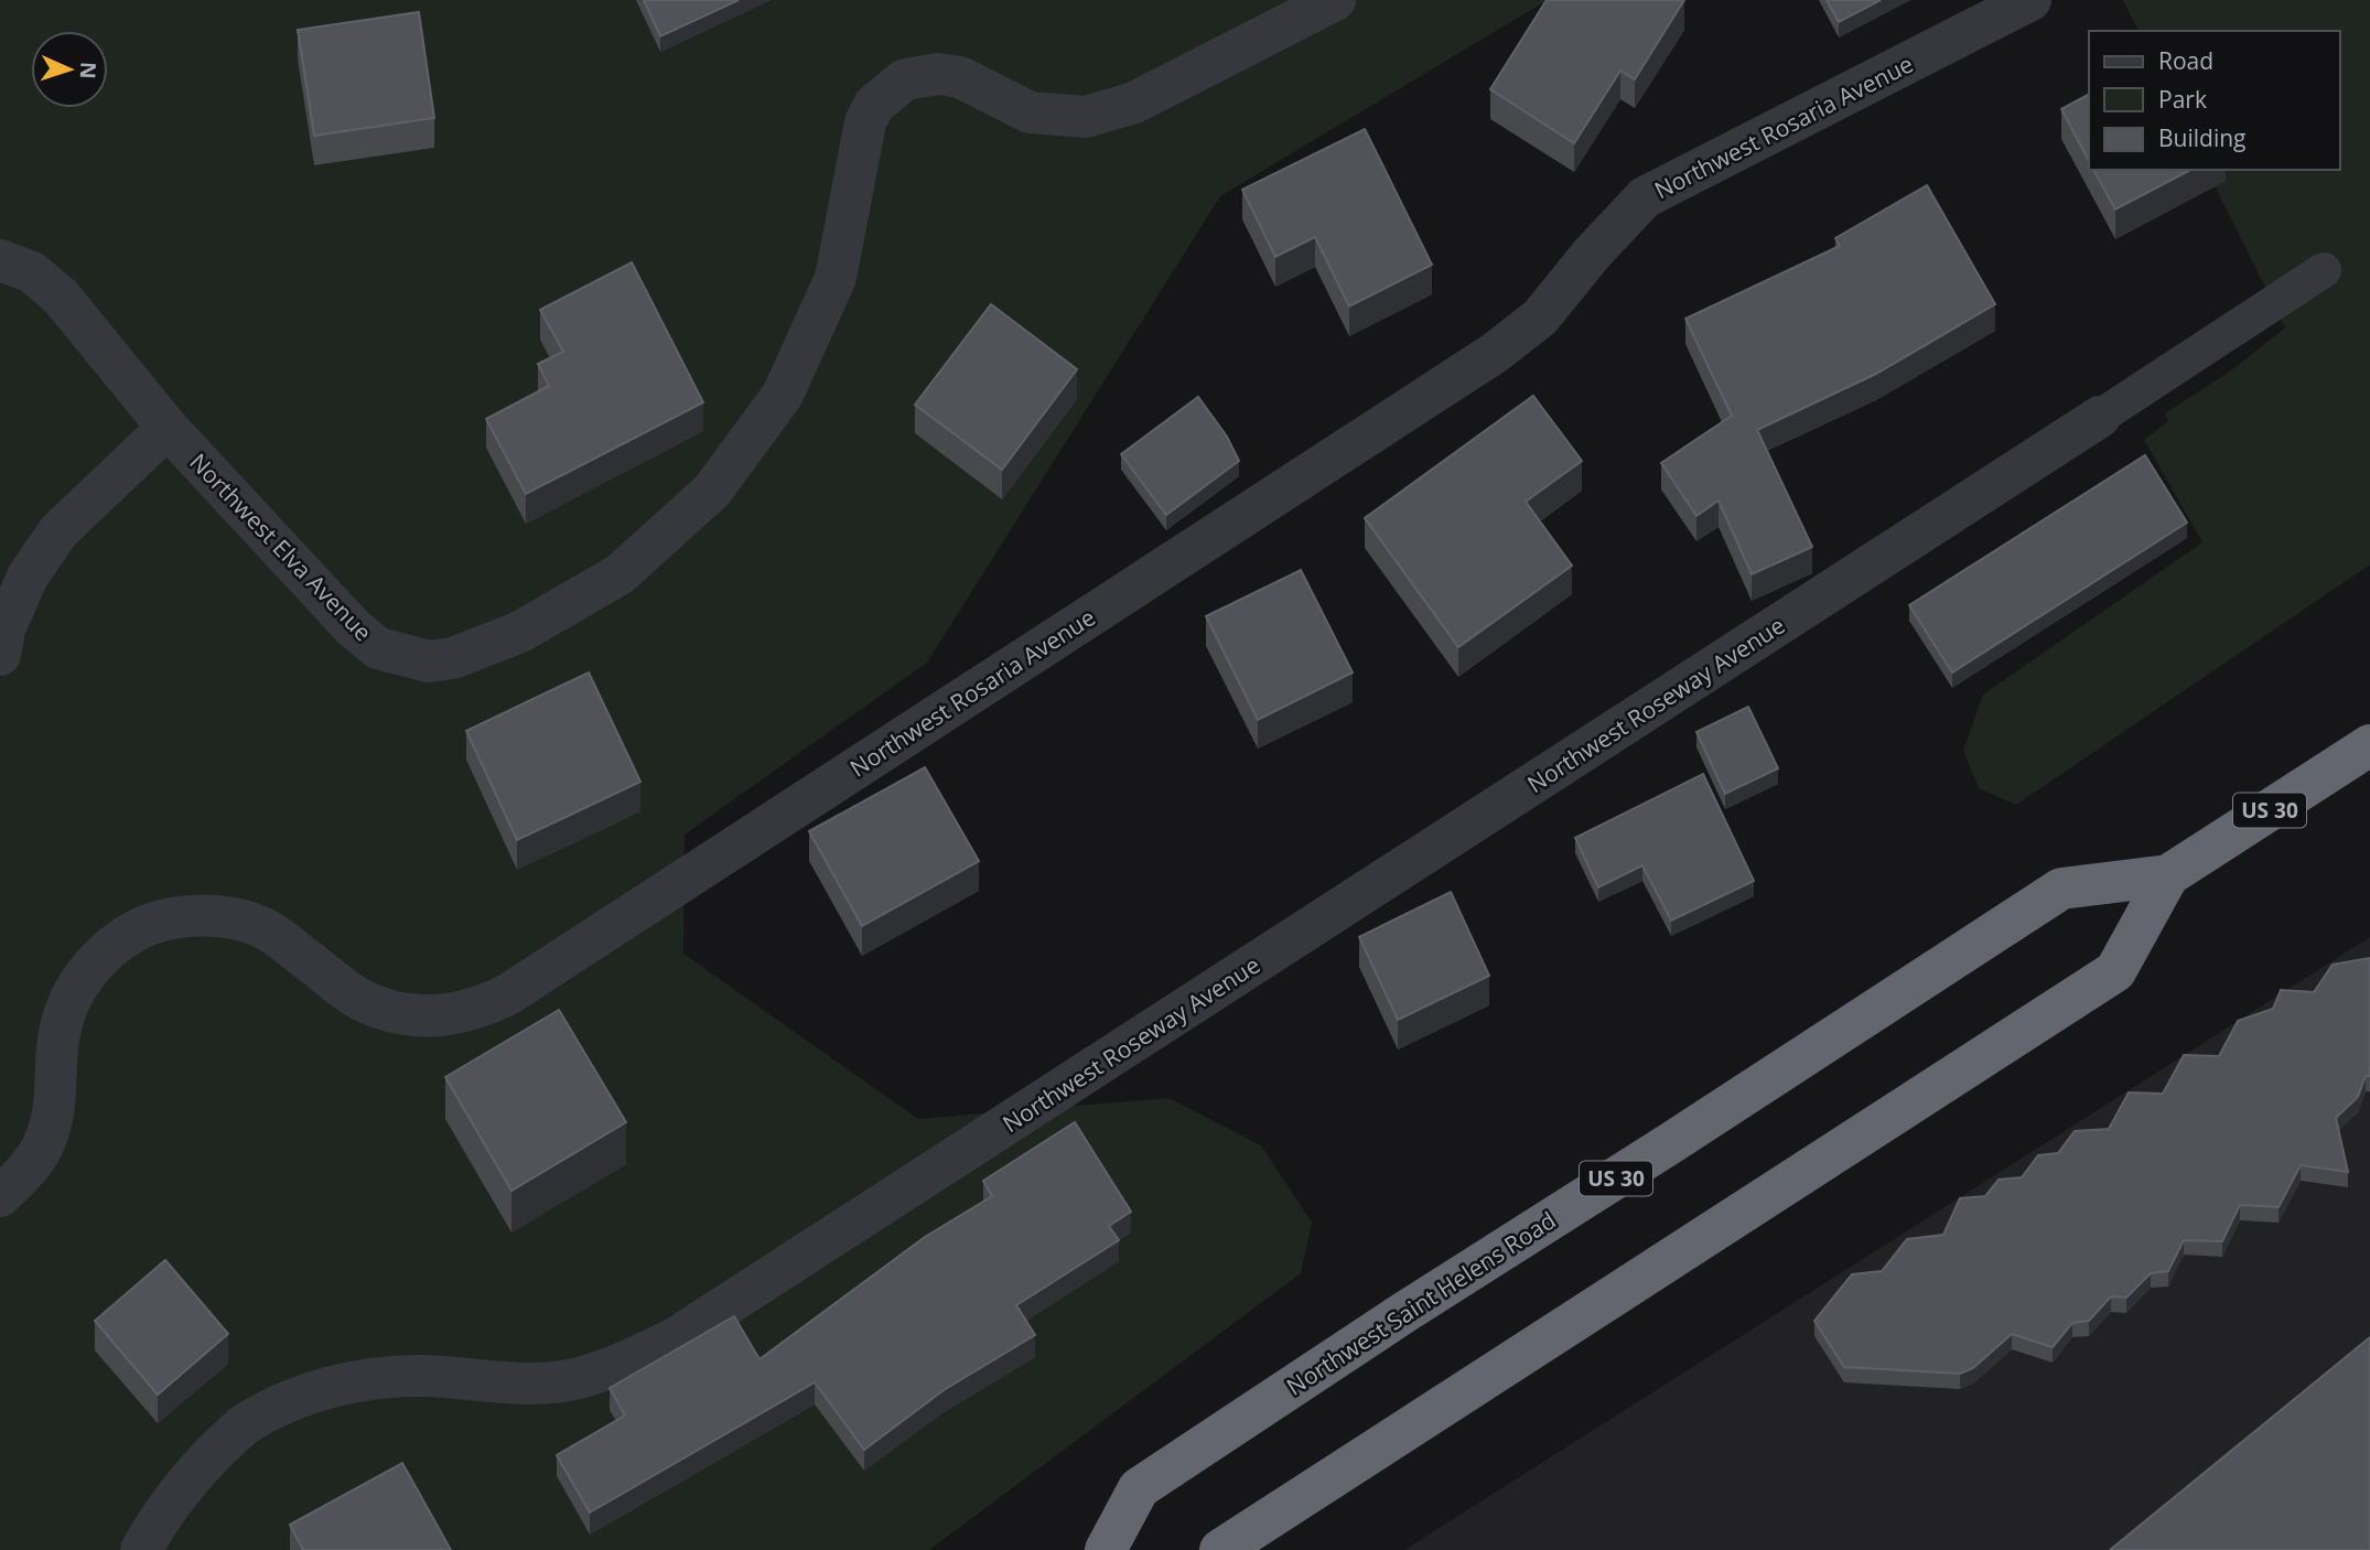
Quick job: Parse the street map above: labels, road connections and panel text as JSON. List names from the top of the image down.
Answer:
{
  "streets": {
    "highway": ["US 30", "Northwest Saint Helens Road"],
    "street": ["Northwest Rosaria Avenue", "Northwest Elva Avenue", "Northwest Roseway Avenue"]
  },
  "legend": ["Road", "Park", "Building"],
  "north": "right"
}
